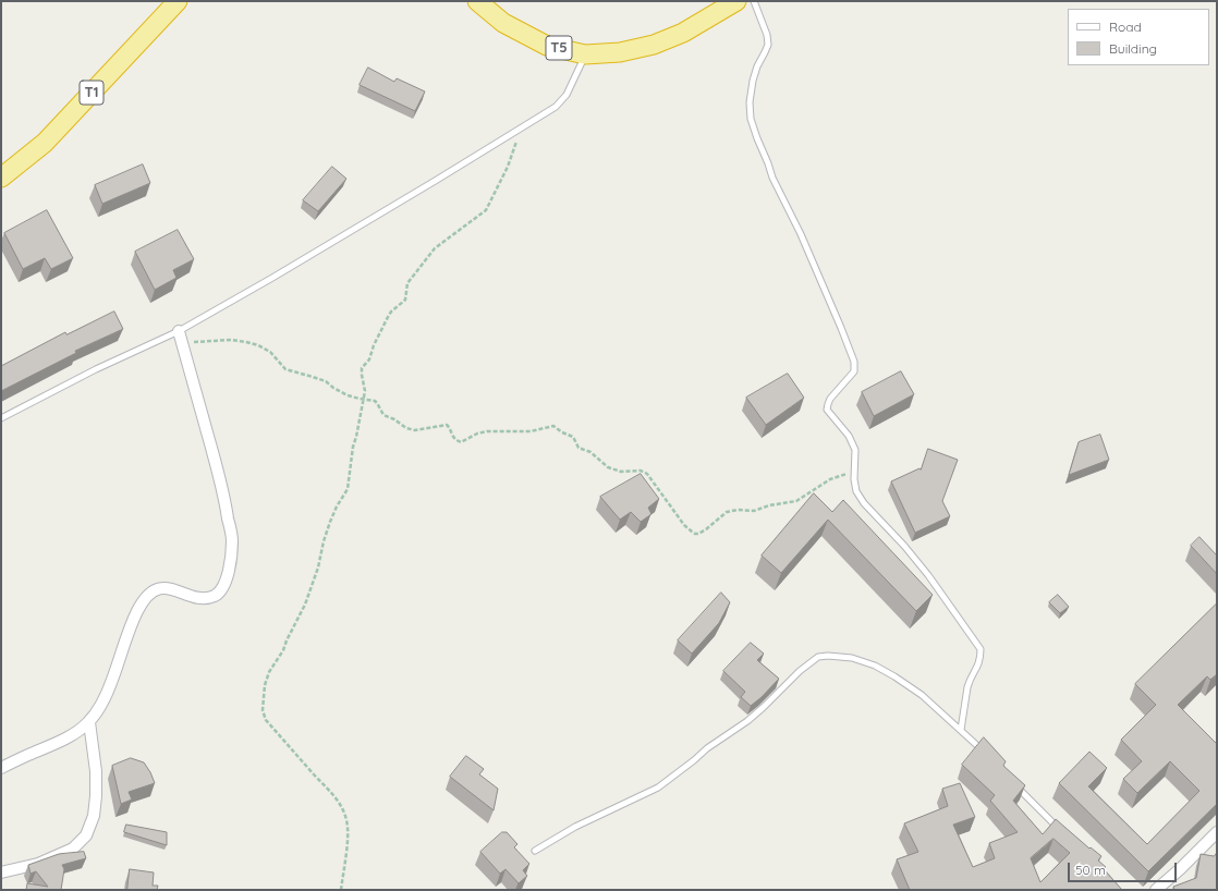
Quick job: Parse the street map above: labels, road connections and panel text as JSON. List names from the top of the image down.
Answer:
{
  "streets": {
    "highway": ["T5", "T1"]
  },
  "legend": ["Road", "Building"],
  "scale_bar": "50 m"
}
